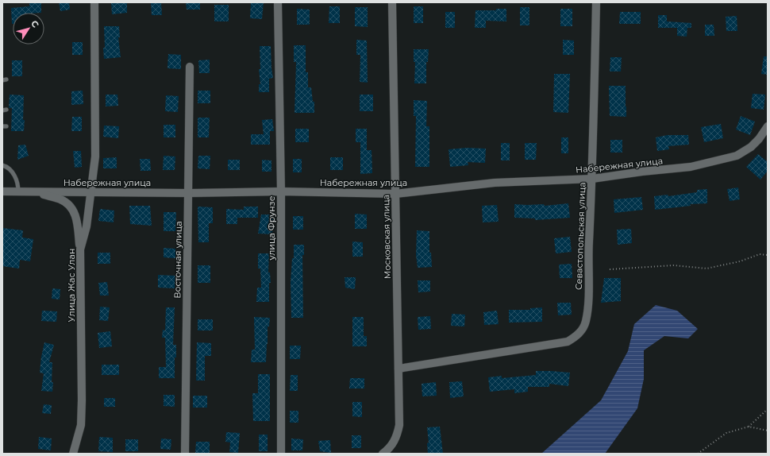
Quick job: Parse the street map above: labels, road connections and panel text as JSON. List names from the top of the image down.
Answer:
{
  "streets": {
    "street": [
      "Набережная улица",
      "улица Фрунзе",
      "Севастопольская улица",
      "Московская улица",
      "Восточная улица",
      "Улица Жас Улан"
    ]
  },
  "crossings": [
    ["Набережная улица", "улица Фрунзе"],
    ["Набережная улица", "Севастопольская улица"],
    ["Набережная улица", "Московская улица"],
    ["Набережная улица", "Восточная улица"],
    ["Набережная улица", "Улица Жас Улан"],
    ["Севастопольская улица", "Московская улица"]
  ],
  "north": "top right"
}
